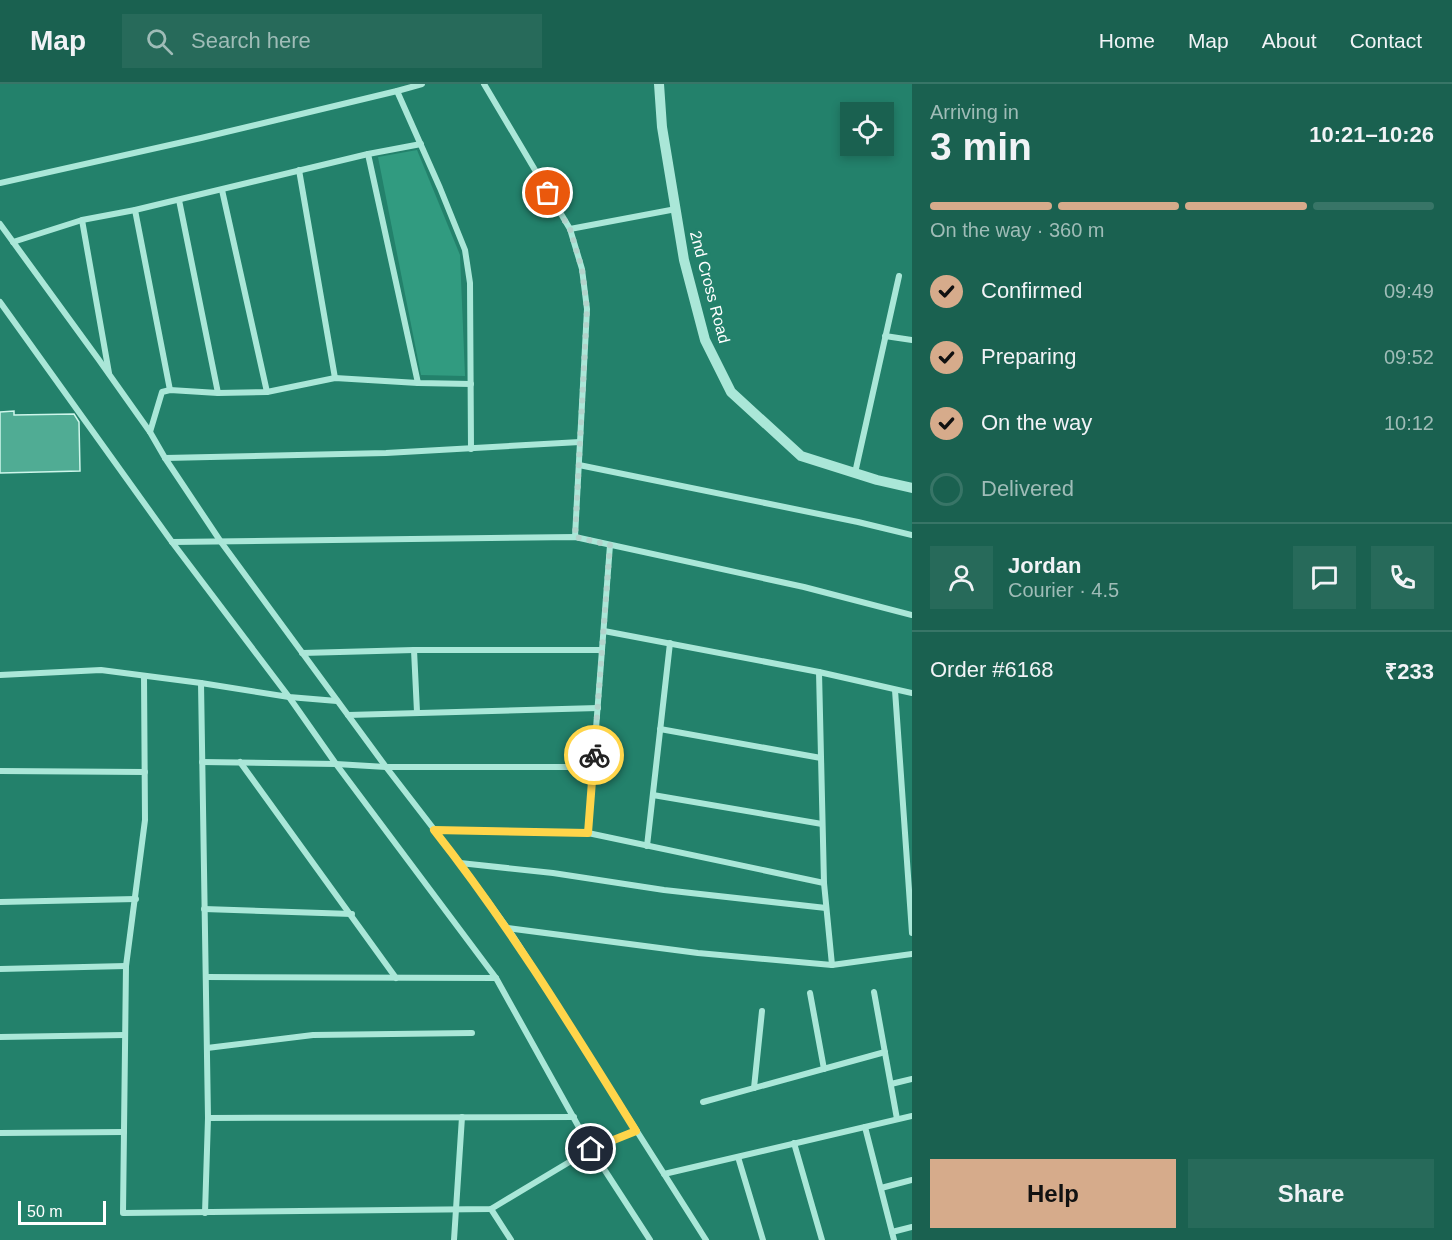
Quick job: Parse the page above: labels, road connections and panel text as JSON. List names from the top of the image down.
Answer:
{
  "streets": {
    "street": ["2nd Cross Road"]
  },
  "scale_bar": "50 m",
  "page": {
    "header": "Map",
    "search": "Search here",
    "nav": [
      "Home",
      "Map",
      "About",
      "Contact"
    ],
    "heading": ["3 min", "Arriving in", "10:21–10:26"],
    "panel": [
      "Jordan",
      "Courier · 4.5",
      "Order #6168",
      "₹233"
    ],
    "bar": "On the way · 360 m",
    "list": [
      ["Confirmed", "09:49"],
      ["Preparing", "09:52"],
      ["On the way", "10:12"],
      "Delivered"
    ],
    "buttons": ["Help", "Share"],
    "scale": "50 m"
  }
}
